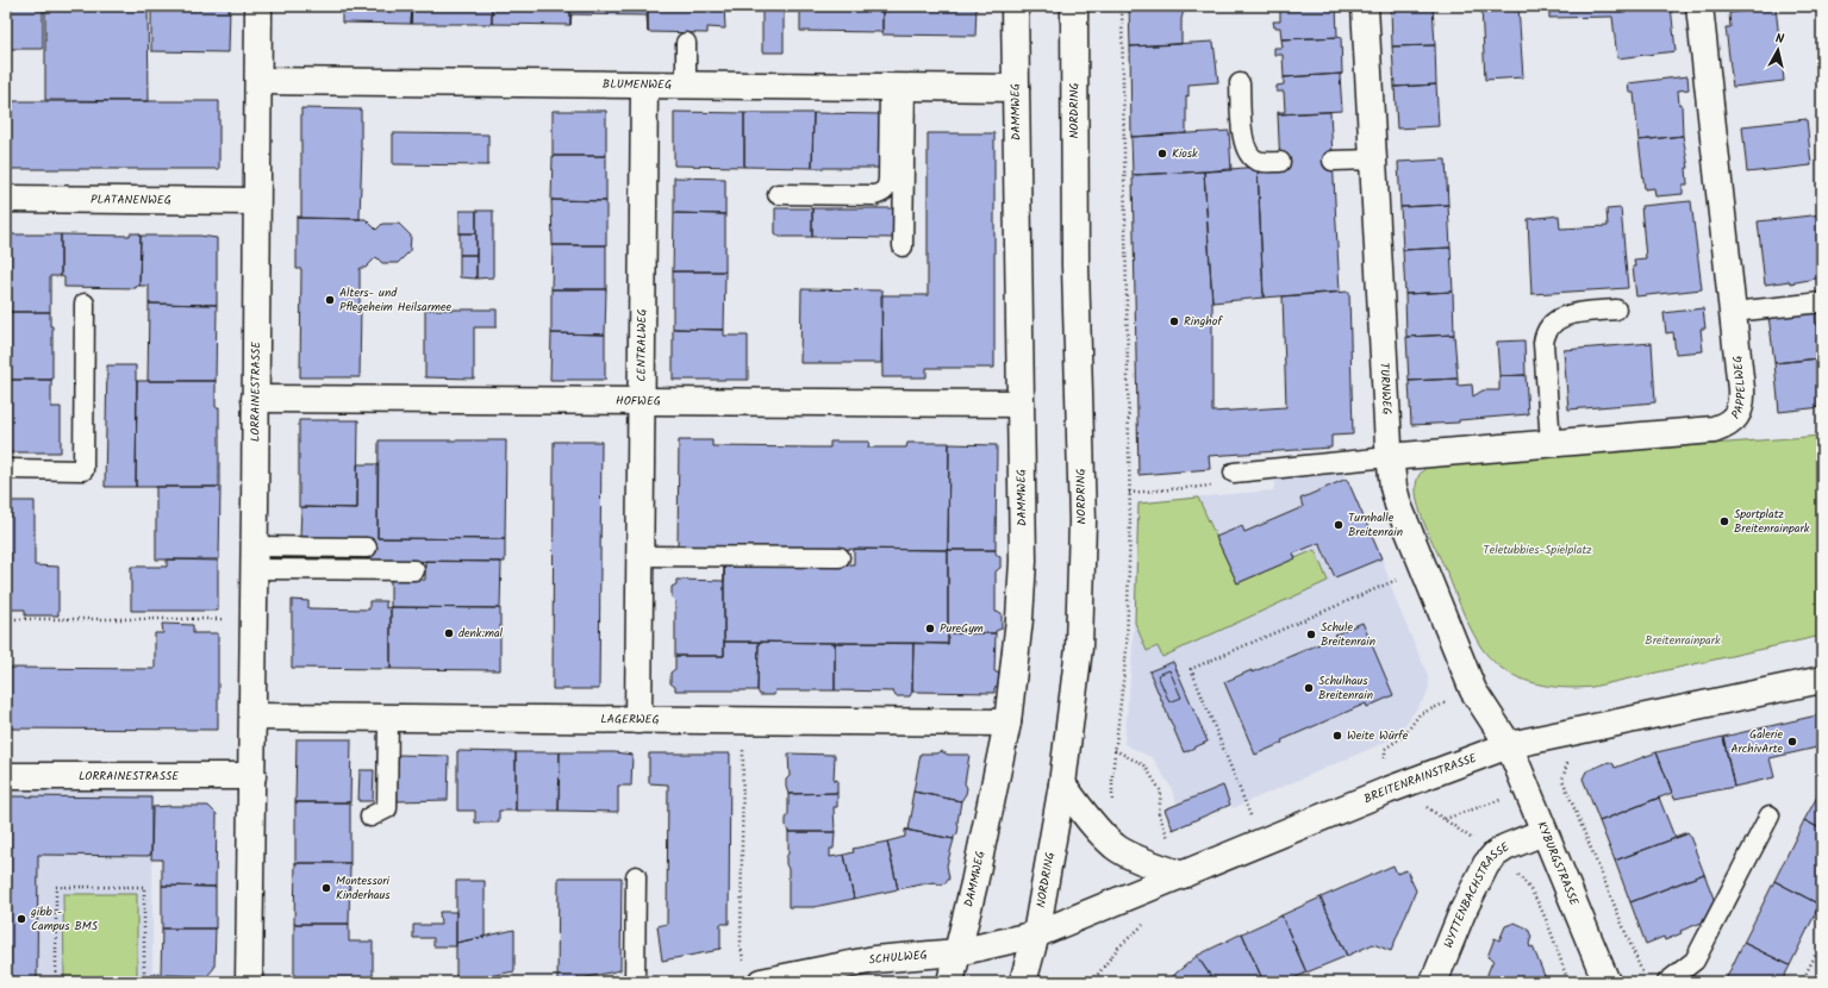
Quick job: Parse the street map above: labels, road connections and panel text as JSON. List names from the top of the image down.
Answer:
{
  "streets": {
    "street": [
      "BLUMENWEG",
      "NORDRING",
      "DAMMWEG",
      "PLATANENWEG",
      "CENTRALWEG",
      "PAPPELWEG",
      "TURNWEG",
      "LORRAINESTRASSE",
      "HOFWEG",
      "LAGERWEG",
      "BREITENRAINSTRASSE",
      "KYBURGSTRASSE",
      "WYTTENBACHSTRASSE",
      "SCHULWEG"
    ]
  },
  "crossings": [
    ["BLUMENWEG", "DAMMWEG"],
    ["BLUMENWEG", "CENTRALWEG"],
    ["BLUMENWEG", "LORRAINESTRASSE"],
    ["NORDRING", "BREITENRAINSTRASSE"],
    ["NORDRING", "SCHULWEG"],
    ["DAMMWEG", "HOFWEG"],
    ["DAMMWEG", "LAGERWEG"],
    ["DAMMWEG", "SCHULWEG"],
    ["PLATANENWEG", "LORRAINESTRASSE"],
    ["CENTRALWEG", "HOFWEG"],
    ["CENTRALWEG", "LAGERWEG"],
    ["PAPPELWEG", "TURNWEG"],
    ["TURNWEG", "BREITENRAINSTRASSE"],
    ["TURNWEG", "KYBURGSTRASSE"],
    ["LORRAINESTRASSE", "HOFWEG"],
    ["LORRAINESTRASSE", "LAGERWEG"],
    ["BREITENRAINSTRASSE", "KYBURGSTRASSE"],
    ["BREITENRAINSTRASSE", "SCHULWEG"],
    ["KYBURGSTRASSE", "WYTTENBACHSTRASSE"]
  ],
  "parks": ["Teletubbies-Spielplatz", "Breitenrainpark"],
  "places": [
    "Kiosk",
    "Alters- und Pflegeheim Heilsarmee",
    "Ringhof",
    "Sportplatz Breitenrainpark",
    "Turnhalle Breitenrain",
    "PureGym",
    "denk:mal",
    "Schule Breitenrain",
    "Schulhaus Breitenrain",
    "Weite Würfe",
    "Galerie ArchivArte",
    "Montessori Kinderhaus",
    "gibb - Campus BMS"
  ],
  "north": "top"
}
